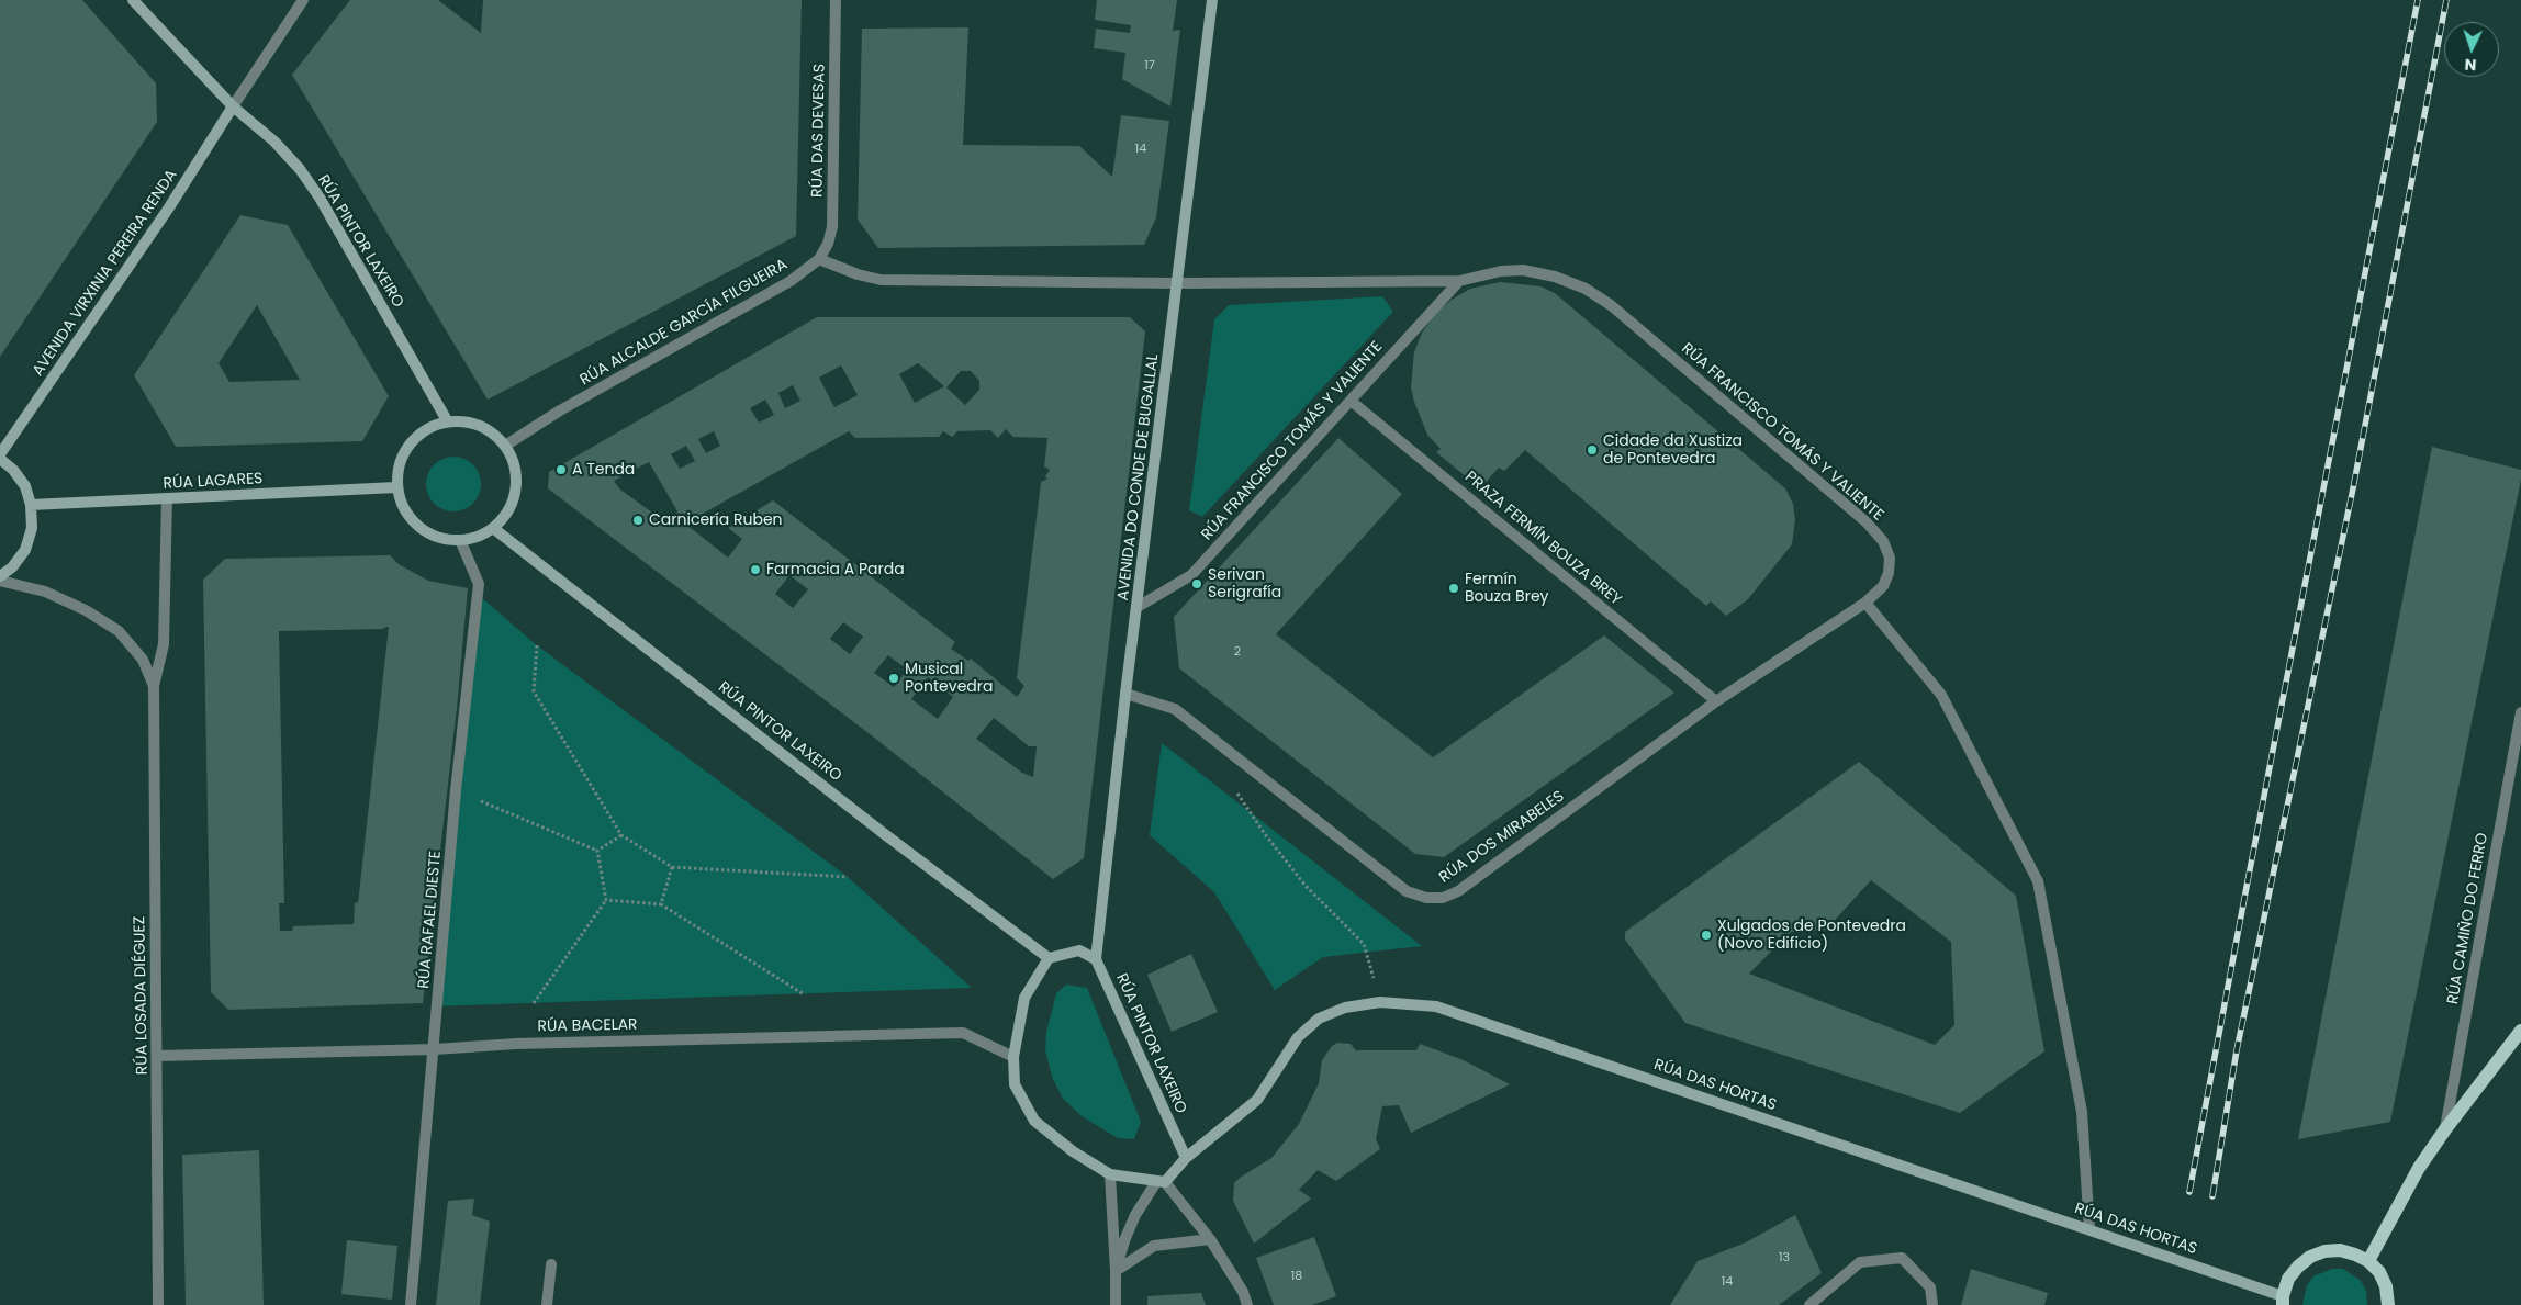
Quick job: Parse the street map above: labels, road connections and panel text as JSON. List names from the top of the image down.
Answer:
{
  "streets": {
    "main road": [
      "RÚA PINTOR LAXEIRO",
      "AVENIDA VIRXINIA PEREIRA RENDA",
      "AVENIDA DO CONDE DE BUGALLAL",
      "RÚA LAGARES",
      "RÚA DAS HORTAS"
    ],
    "street": [
      "RÚA DAS DEVESAS",
      "RÚA ALCALDE GARCÍA FILGUEIRA",
      "RÚA FRANCISCO TOMÁS Y VALIENTE",
      "PRAZA FERMÍN BOUZA BREY",
      "RÚA DOS MIRABELES",
      "RÚA CAMIÑO DO FERRO",
      "RÚA RAFAEL DIESTE",
      "RÚA LOSADA DIÉGUEZ",
      "RÚA BACELAR"
    ]
  },
  "crossings": [
    ["RÚA DAS DEVESAS", "RÚA ALCALDE GARCÍA FILGUEIRA"],
    ["RÚA PINTOR LAXEIRO", "AVENIDA VIRXINIA PEREIRA RENDA"],
    ["RÚA PINTOR LAXEIRO", "RÚA ALCALDE GARCÍA FILGUEIRA"],
    ["RÚA PINTOR LAXEIRO", "AVENIDA DO CONDE DE BUGALLAL"],
    ["RÚA PINTOR LAXEIRO", "RÚA LAGARES"],
    ["RÚA PINTOR LAXEIRO", "RÚA RAFAEL DIESTE"],
    ["RÚA PINTOR LAXEIRO", "RÚA DAS HORTAS"],
    ["RÚA ALCALDE GARCÍA FILGUEIRA", "RÚA LAGARES"],
    ["RÚA ALCALDE GARCÍA FILGUEIRA", "RÚA RAFAEL DIESTE"],
    ["RÚA FRANCISCO TOMÁS Y VALIENTE", "AVENIDA DO CONDE DE BUGALLAL"],
    ["RÚA FRANCISCO TOMÁS Y VALIENTE", "PRAZA FERMÍN BOUZA BREY"],
    ["RÚA FRANCISCO TOMÁS Y VALIENTE", "RÚA DOS MIRABELES"],
    ["AVENIDA DO CONDE DE BUGALLAL", "RÚA DOS MIRABELES"],
    ["RÚA LAGARES", "RÚA RAFAEL DIESTE"],
    ["RÚA LAGARES", "RÚA LOSADA DIÉGUEZ"],
    ["PRAZA FERMÍN BOUZA BREY", "RÚA DOS MIRABELES"],
    ["RÚA RAFAEL DIESTE", "RÚA BACELAR"],
    ["RÚA LOSADA DIÉGUEZ", "RÚA BACELAR"]
  ],
  "places": [
    "Cidade da Xustiza de Pontevedra",
    "A Tenda",
    "Carnicería Ruben",
    "Farmacia A Parda",
    "Serivan Serigrafía",
    "Fermín Bouza Brey",
    "Musical Pontevedra",
    "Xulgados de Pontevedra (Novo Edificio)"
  ],
  "house_numbers": [
    "17",
    "14",
    "2",
    "13",
    "18",
    "14"
  ],
  "north": "bottom"
}
